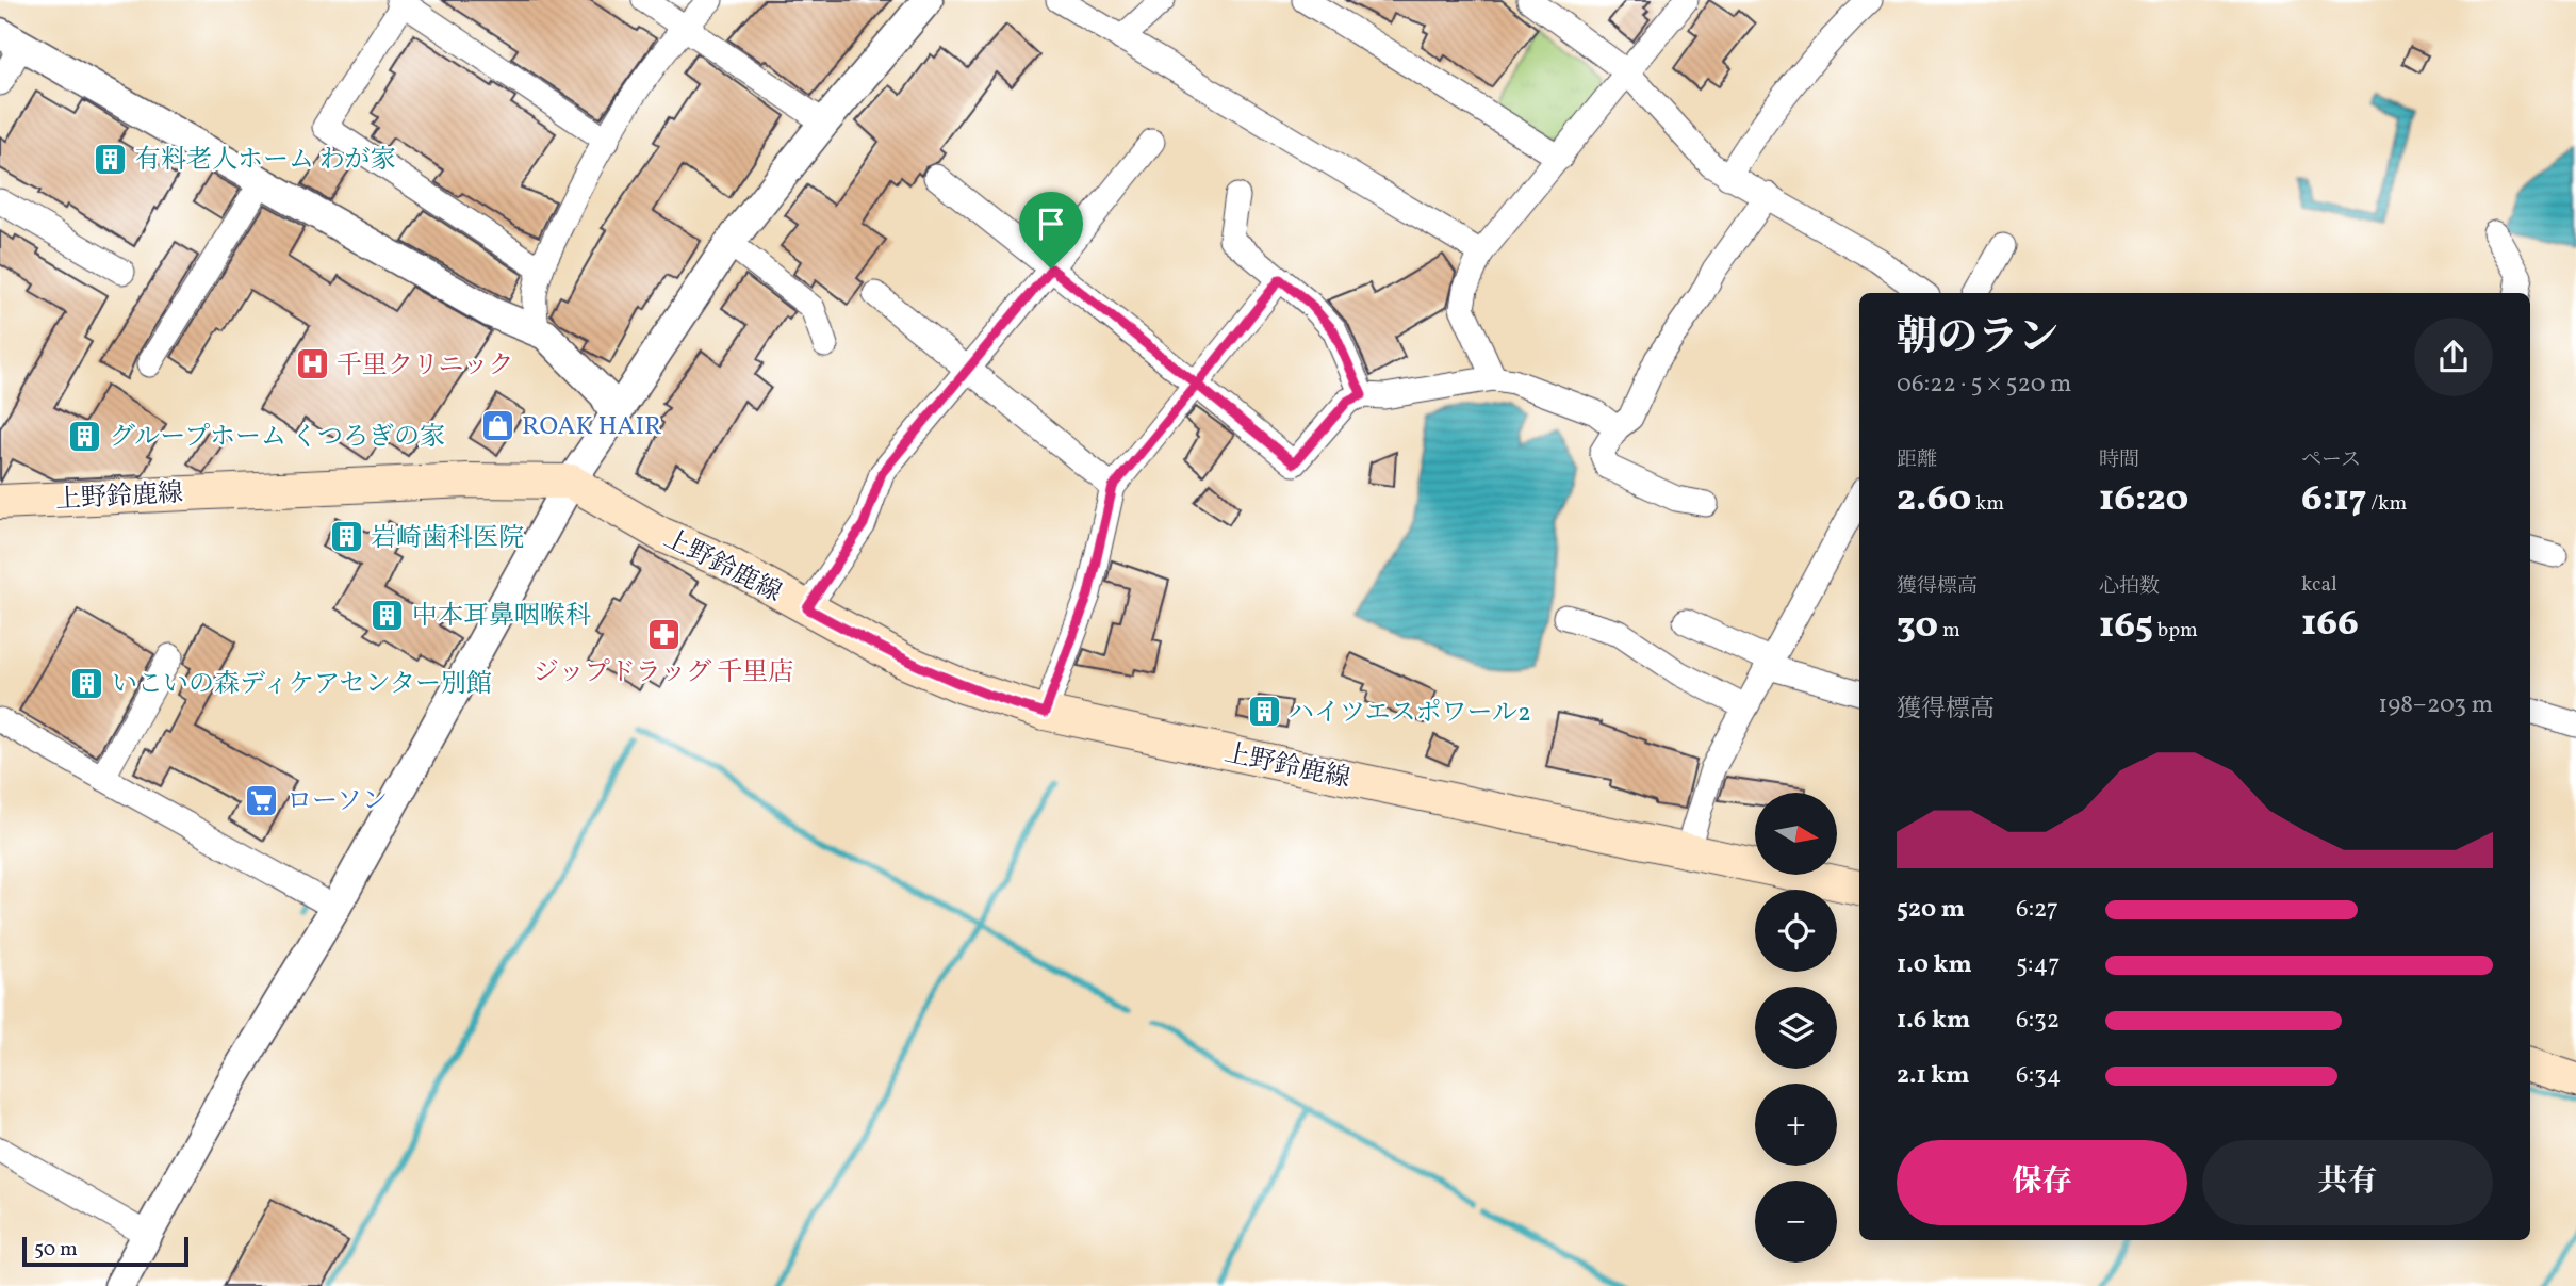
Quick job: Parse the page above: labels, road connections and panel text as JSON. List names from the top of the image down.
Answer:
{
  "streets": {
    "main road": ["上野鈴鹿線"]
  },
  "places": {
    "building": [
      "有料老人ホーム わが家",
      "グループホーム くつろぎの家",
      "岩崎歯科医院",
      "中本耳鼻咽喉科",
      "いこいの森ディケアセンター別館",
      "ハイツエスポワール2"
    ],
    "hospital": ["千里クリニック"],
    "shop": ["ROAK HAIR"],
    "pharmacy": ["ジップドラッグ 千里店"],
    "supermarket": ["ローソン"]
  },
  "scale_bar": "50 m",
  "north": "right",
  "page": {
    "heading": ["朝のラン", "06:22 · 5 × 520 m"],
    "stats": [
      ["距離", "2.60 km"],
      ["時間", "16:20"],
      ["ペース", "6:17 /km"],
      ["獲得標高", "30 m"],
      ["心拍数", "165 bpm"],
      ["kcal", "166"]
    ],
    "chart": ["獲得標高", "198–203 m"],
    "map_buttons": ["+", "−"],
    "list": [
      {
        "name": "520 m",
        "note": "6:27"
      },
      {
        "name": "1.0 km",
        "note": "5:47"
      },
      {
        "name": "1.6 km",
        "note": "6:32"
      },
      {
        "name": "2.1 km",
        "note": "6:34"
      }
    ],
    "buttons": ["保存", "共有"],
    "scale": "50 m"
  }
}
